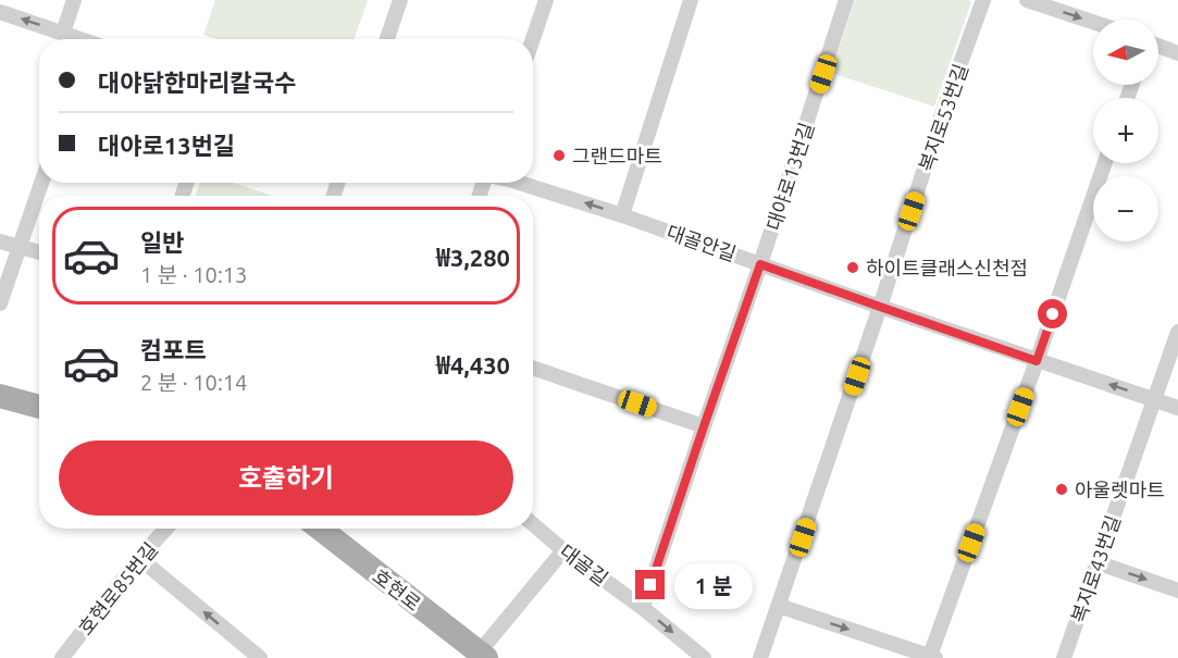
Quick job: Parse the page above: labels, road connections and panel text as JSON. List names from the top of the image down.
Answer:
{
  "streets": {
    "main road": ["호현로"],
    "street": [
      "복지로53번길",
      "대야로13번길",
      "대골안길",
      "대골길",
      "복지로43번길",
      "호현로85번길"
    ]
  },
  "crossings": [
    ["복지로53번길", "대골안길"],
    ["대야로13번길", "대골안길"],
    ["대야로13번길", "대골길"],
    ["대골안길", "복지로43번길"]
  ],
  "one_way": ["대골길"],
  "places": ["그랜드마트", "하이트클래스신천점", "아울렛마트"],
  "north": "left",
  "page": {
    "map_buttons": ["+", "−"],
    "banner": ["대야닭한마리칼국수", "대야로13번길"],
    "list": [
      {
        "name": "일반",
        "note": "1 분 · 10:13",
        "value": "₩3,280"
      },
      {
        "name": "컴포트",
        "note": "2 분 · 10:14",
        "value": "₩4,430"
      }
    ],
    "buttons": "호출하기",
    "bubble": "1 분"
  }
}
